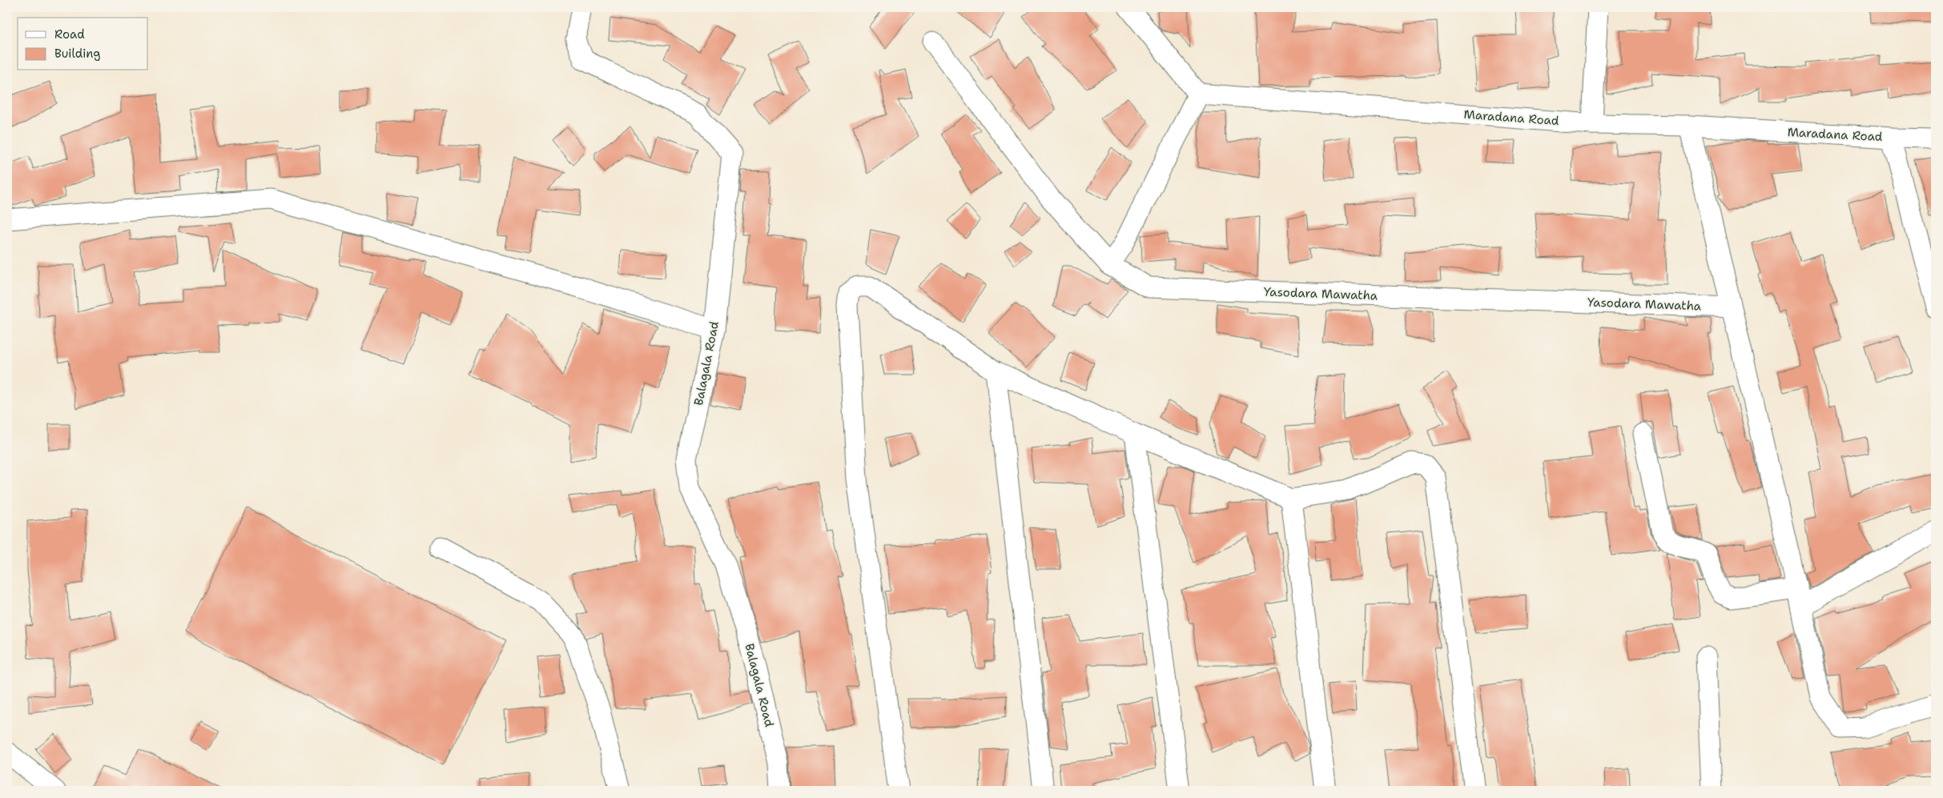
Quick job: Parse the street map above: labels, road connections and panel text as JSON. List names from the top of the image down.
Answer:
{
  "streets": {
    "street": ["Maradana Road", "Yasodara Mawatha", "Balagala Road"]
  },
  "legend": ["Road", "Building"]
}
